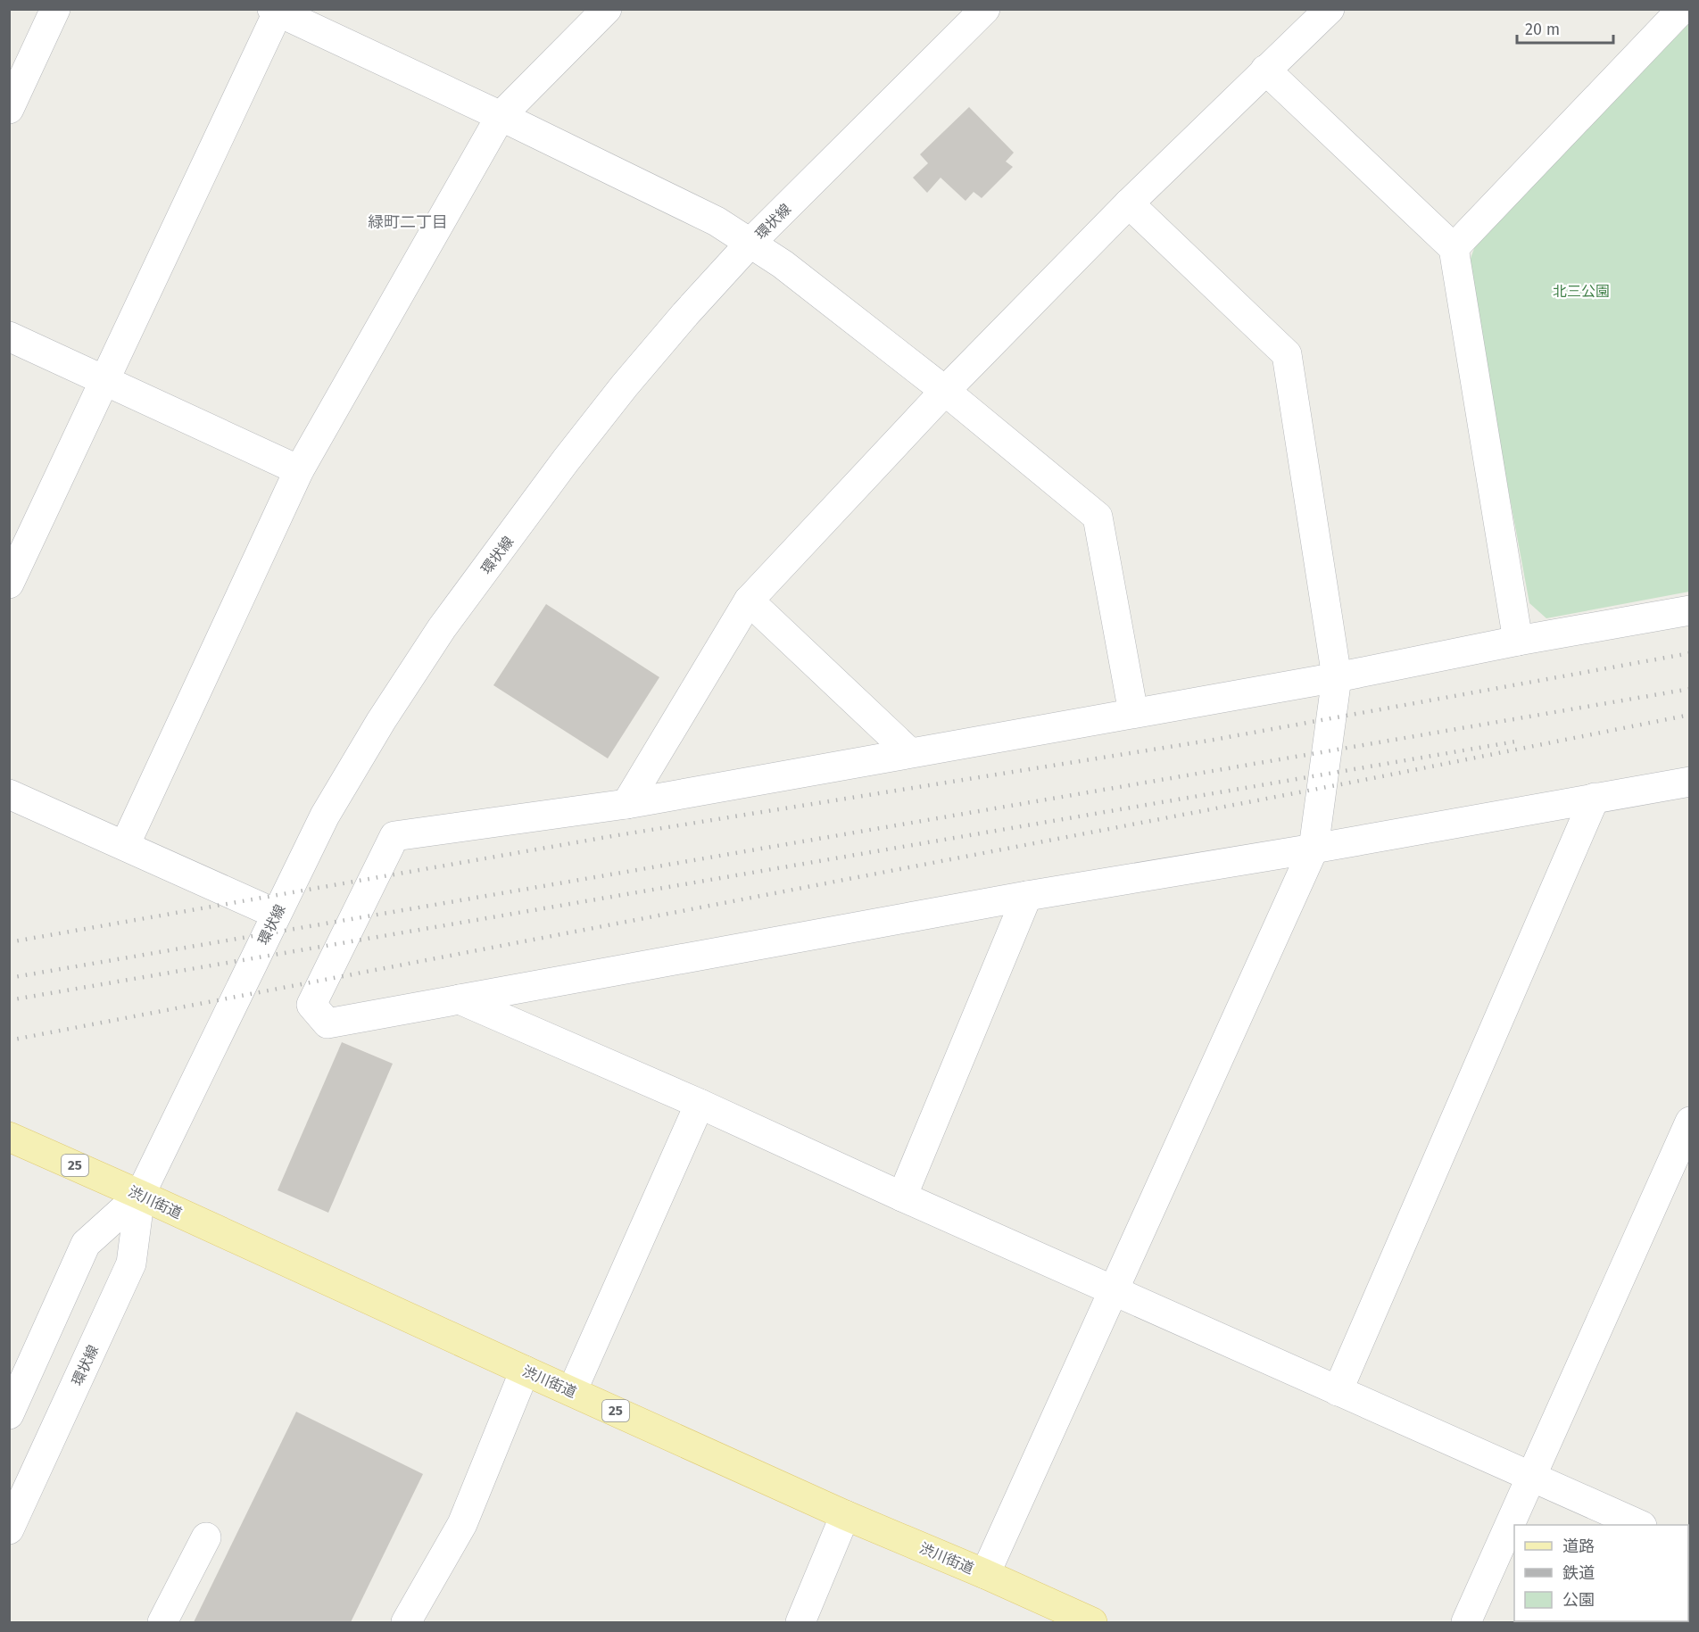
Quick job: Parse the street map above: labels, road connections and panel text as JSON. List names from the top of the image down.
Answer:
{
  "streets": {
    "main road": ["25", "渋川街道"],
    "street": ["環状線"]
  },
  "crossings": [
    ["環状線", "渋川街道"]
  ],
  "districts": ["緑町二丁目"],
  "parks": ["北三公園"],
  "legend": ["道路", "鉄道", "公園"],
  "scale_bar": "20 m"
}
